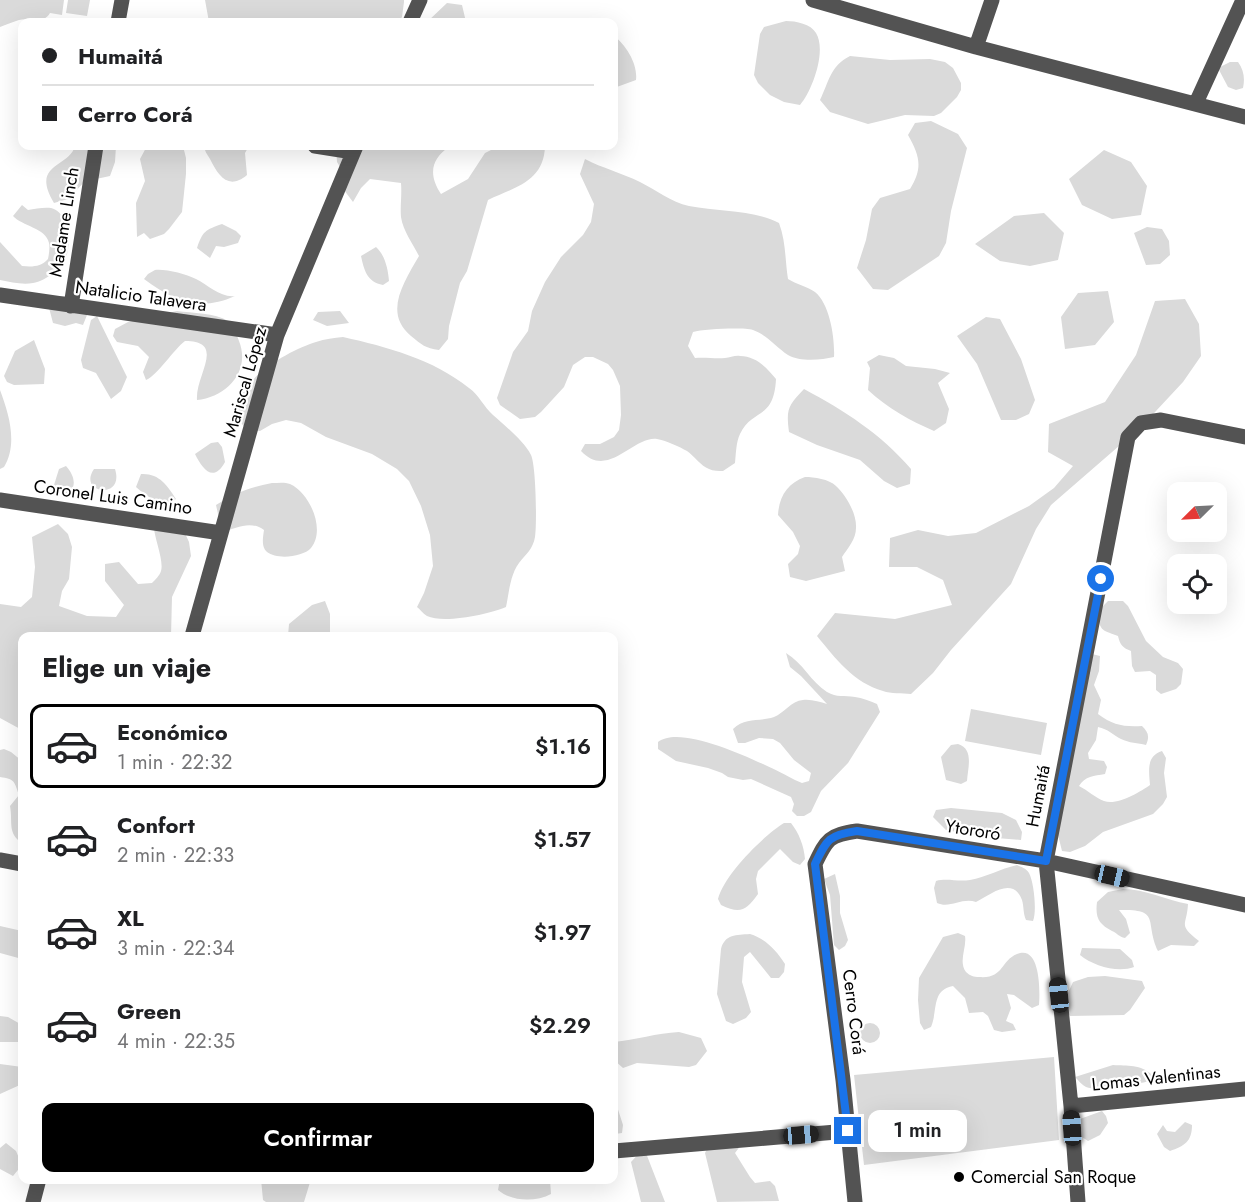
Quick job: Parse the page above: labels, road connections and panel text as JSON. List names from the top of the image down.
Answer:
{
  "streets": {
    "street": [
      "Madame Linch",
      "Natalicio Talavera",
      "Mariscal López",
      "Coronel Luis Camino",
      "Humaitá",
      "Ytororó",
      "Cerro Corá",
      "Lomas Valentinas"
    ]
  },
  "crossings": [
    ["Madame Linch", "Natalicio Talavera"],
    ["Natalicio Talavera", "Mariscal López"],
    ["Mariscal López", "Coronel Luis Camino"],
    ["Humaitá", "Ytororó"],
    ["Humaitá", "Lomas Valentinas"],
    ["Ytororó", "Cerro Corá"]
  ],
  "places": ["Comercial San Roque"],
  "north": "bottom left",
  "page": {
    "banner": ["Humaitá", "Cerro Corá"],
    "heading": "Elige un viaje",
    "list": [
      {
        "name": "Económico",
        "note": "1 min · 22:32",
        "value": "$1.16"
      },
      {
        "name": "Confort",
        "note": "2 min · 22:33",
        "value": "$1.57"
      },
      {
        "name": "XL",
        "note": "3 min · 22:34",
        "value": "$1.97"
      },
      {
        "name": "Green",
        "note": "4 min · 22:35",
        "value": "$2.29"
      }
    ],
    "buttons": "Confirmar",
    "bubble": "1 min"
  }
}
